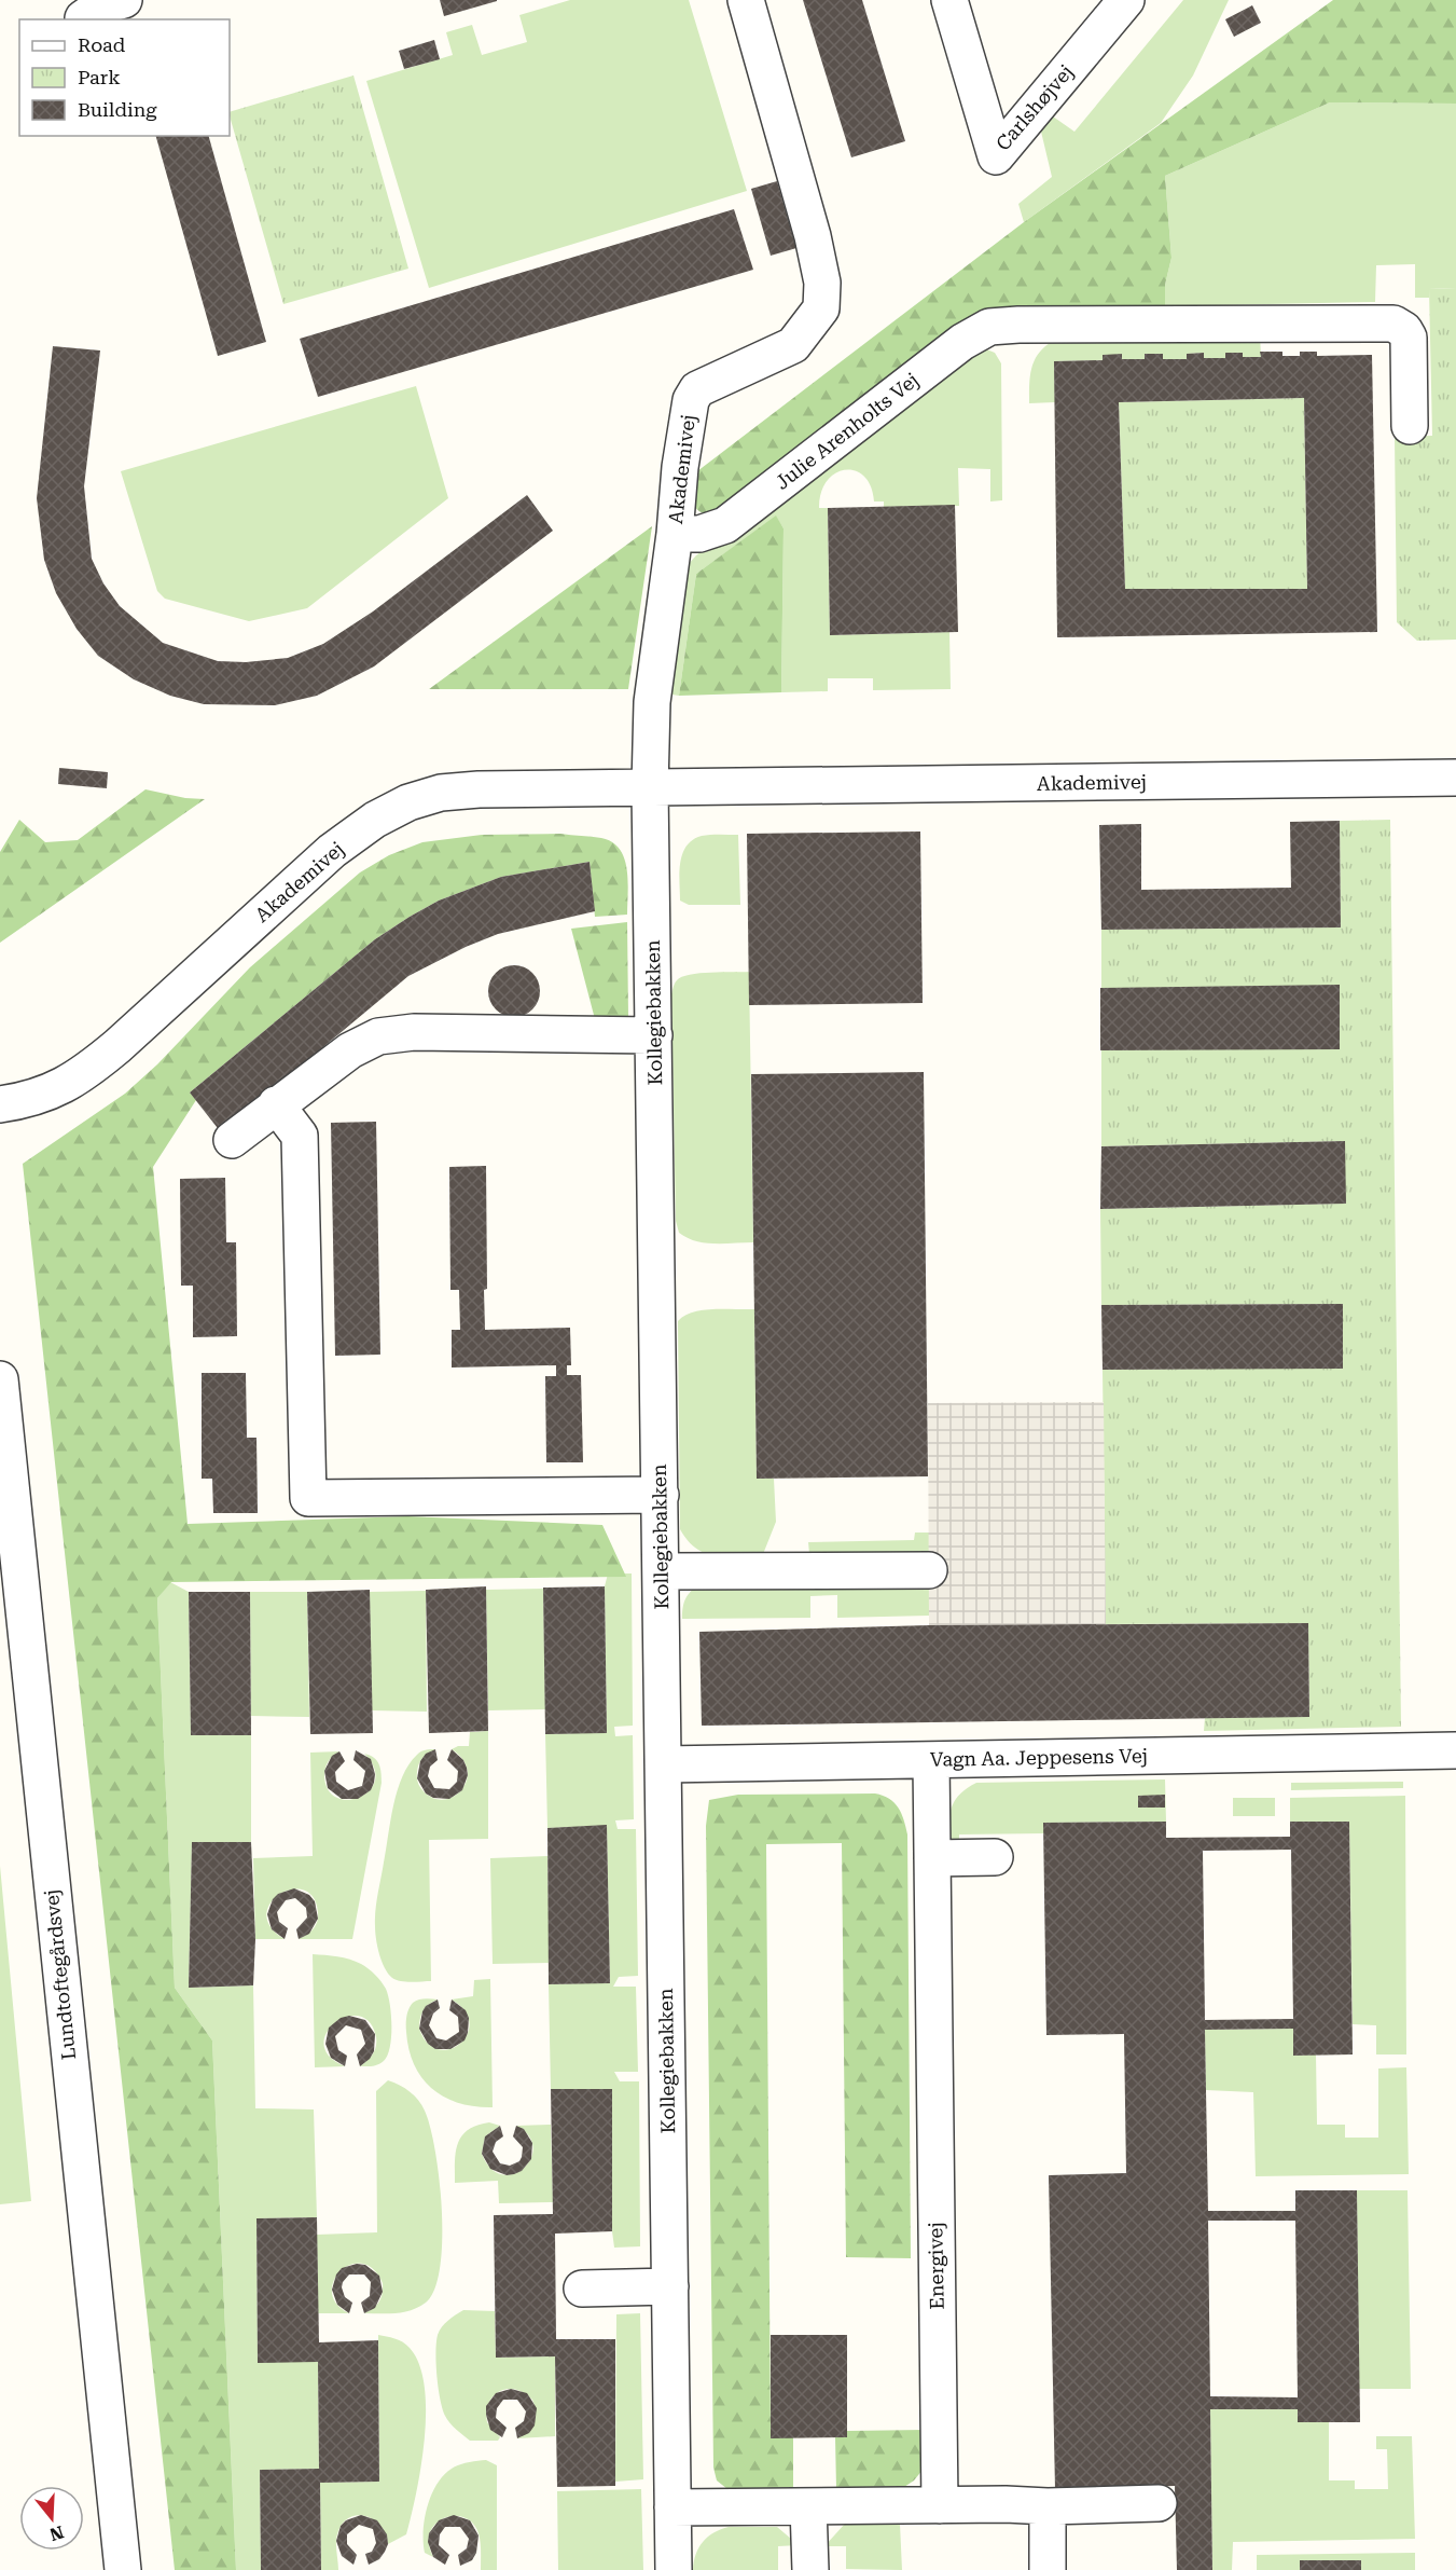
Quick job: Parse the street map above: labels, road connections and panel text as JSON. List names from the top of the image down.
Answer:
{
  "streets": {
    "street": [
      "Carlshøjvej",
      "Julie Arenholts Vej",
      "Akademivej",
      "Kollegiebakken",
      "Vagn Aa. Jeppesens Vej",
      "Lundtoftegårdsvej",
      "Energivej"
    ]
  },
  "crossings": [
    ["Julie Arenholts Vej", "Akademivej"],
    ["Akademivej", "Kollegiebakken"],
    ["Kollegiebakken", "Vagn Aa. Jeppesens Vej"],
    ["Vagn Aa. Jeppesens Vej", "Energivej"]
  ],
  "legend": ["Road", "Park", "Building"],
  "north": "bottom"
}
